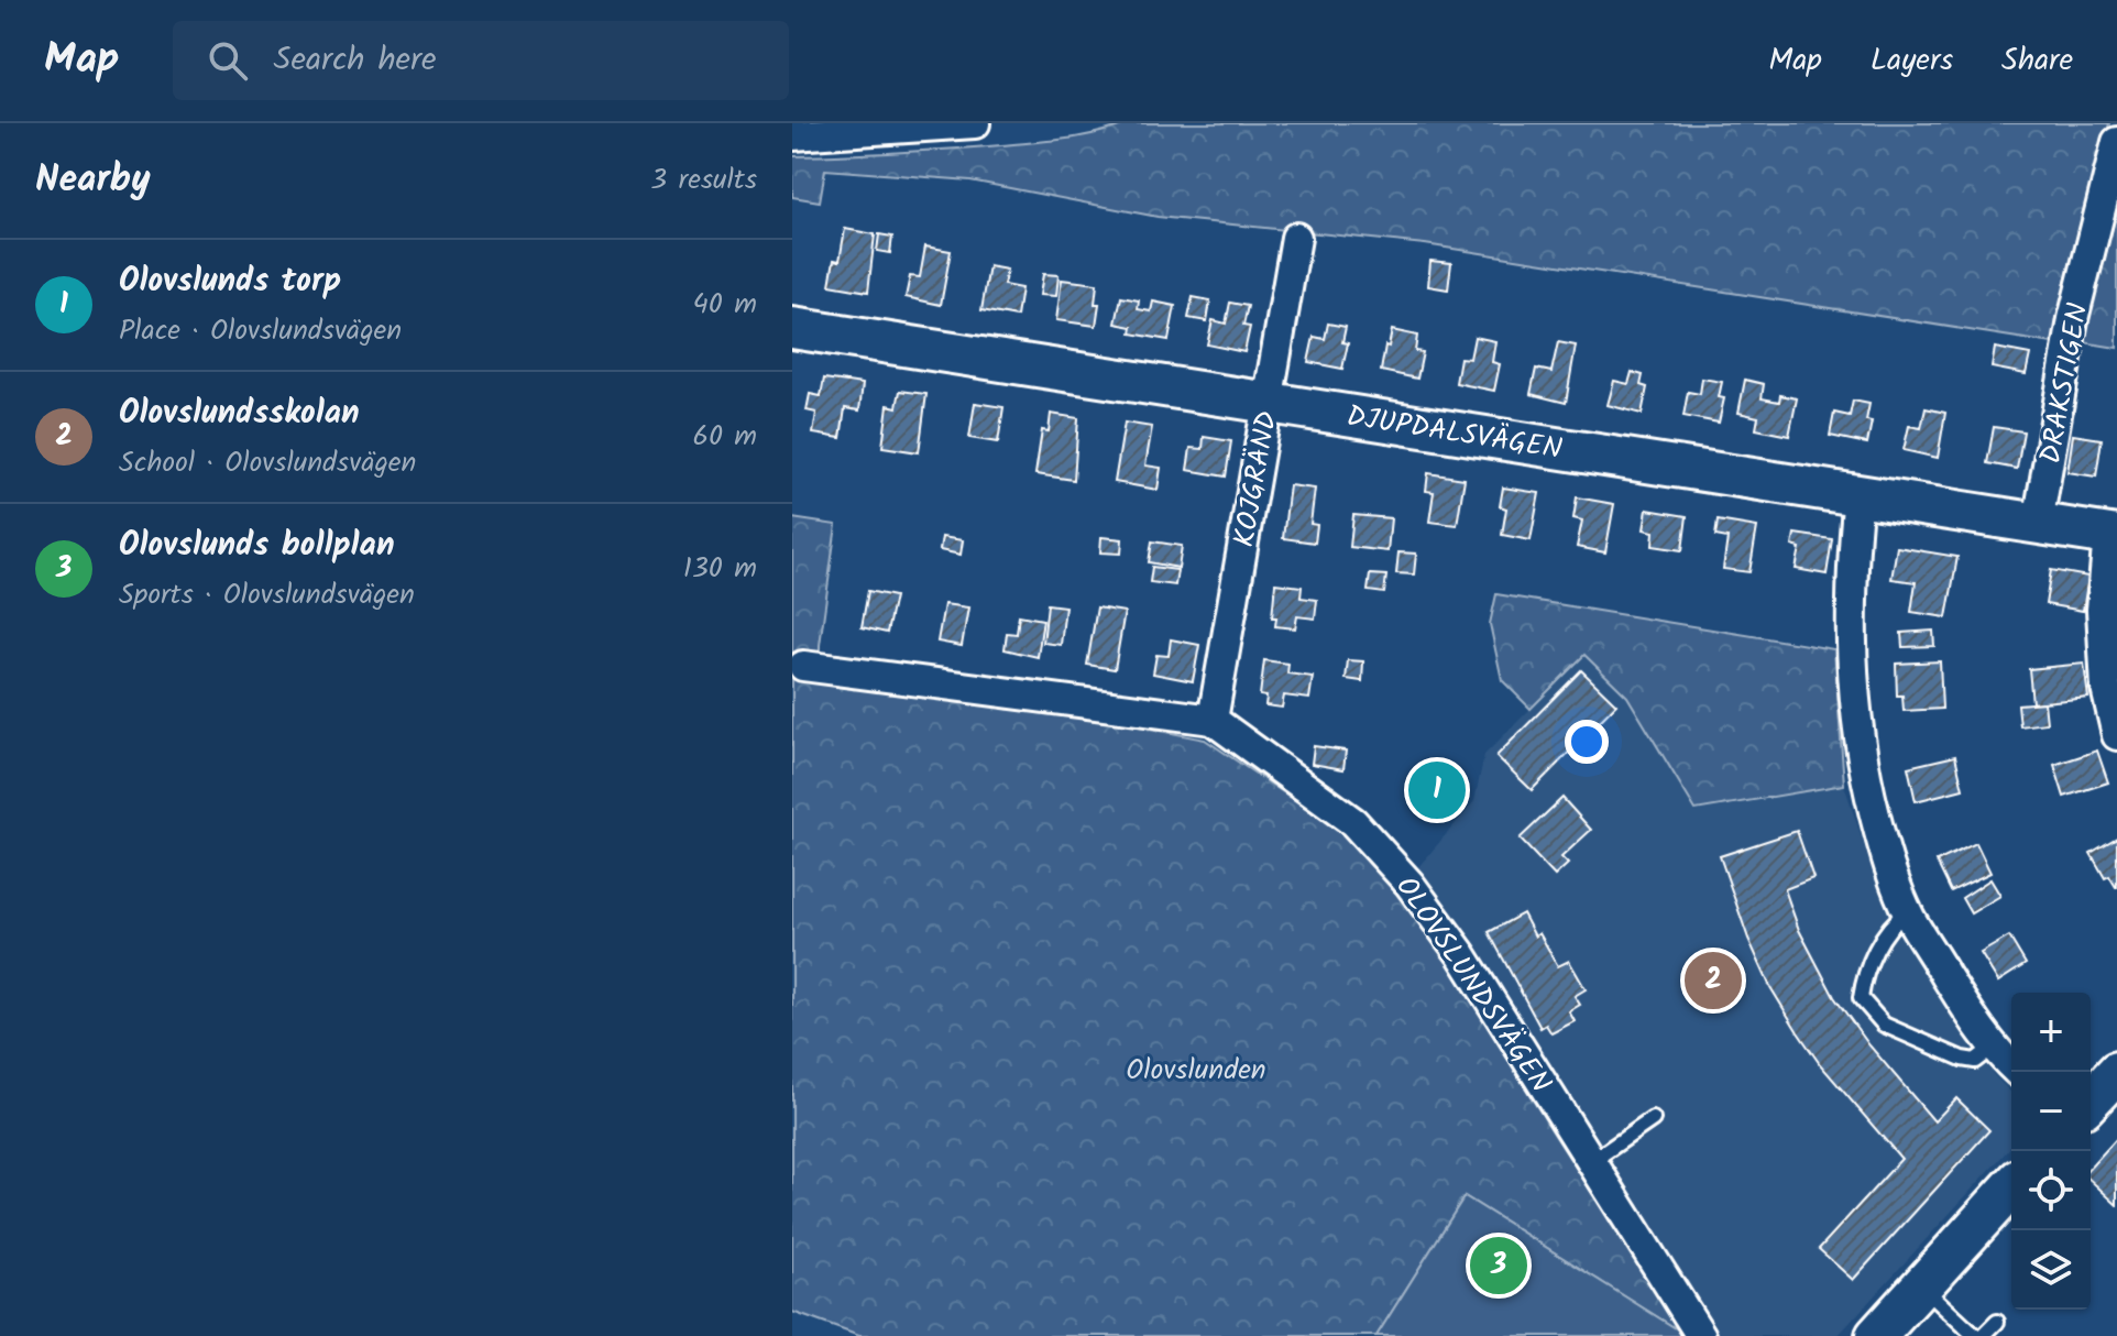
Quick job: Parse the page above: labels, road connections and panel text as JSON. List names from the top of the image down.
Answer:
{
  "streets": {
    "street": [
      "DRAKSTIGEN",
      "DJUPDALSVÄGEN",
      "KOJGRÄND",
      "OLOVSLUNDSVÄGEN"
    ]
  },
  "crossings": [
    ["DRAKSTIGEN", "DJUPDALSVÄGEN"],
    ["DJUPDALSVÄGEN", "KOJGRÄND"],
    ["KOJGRÄND", "OLOVSLUNDSVÄGEN"]
  ],
  "parks": ["Olovslunden"],
  "page": {
    "header": "Map",
    "search": "Search here",
    "nav": ["Map", "Layers", "Share"],
    "heading": ["Nearby", "3 results"],
    "list": [
      {
        "mark": "1",
        "name": "Olovslunds torp",
        "note": "Place · Olovslundsvägen",
        "value": "40 m"
      },
      {
        "mark": "2",
        "name": "Olovslundsskolan",
        "note": "School · Olovslundsvägen",
        "value": "60 m"
      },
      {
        "mark": "3",
        "name": "Olovslunds bollplan",
        "note": "Sports · Olovslundsvägen",
        "value": "130 m"
      }
    ],
    "pins": ["1", "2", "3"],
    "map_buttons": ["+", "−"]
  }
}
